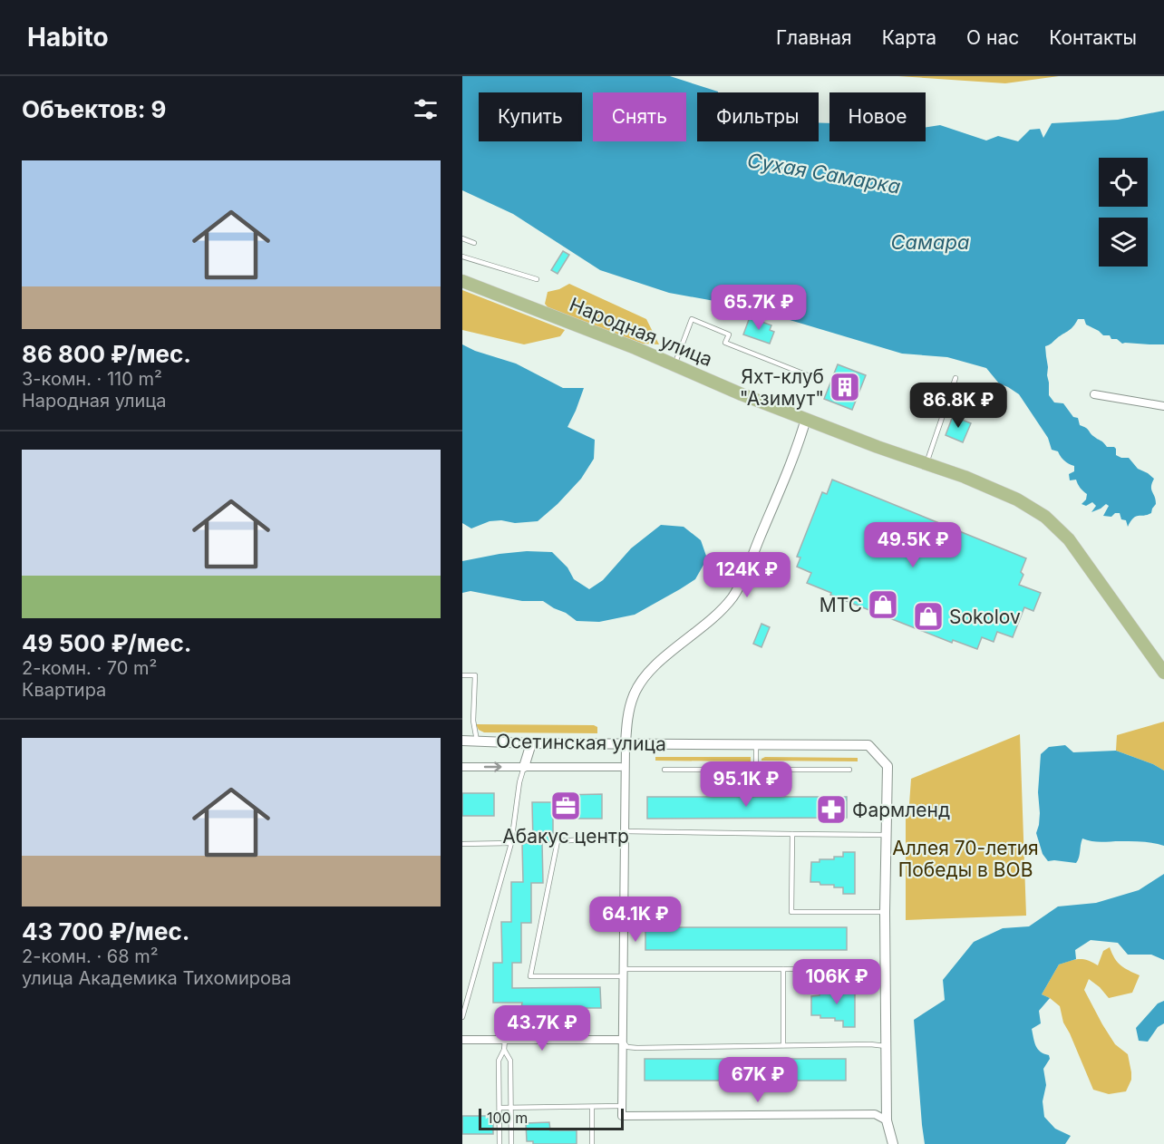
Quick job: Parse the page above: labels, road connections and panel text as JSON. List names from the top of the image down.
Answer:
{
  "streets": {
    "main road": ["Народная улица"],
    "street": ["Осетинская улица"]
  },
  "water": ["Сухая Самарка", "Самара"],
  "parks": ["Аллея 70-летия Победы в ВОВ"],
  "places": {
    "building": ["Яхт-клуб \"Азимут\""],
    "shop": ["МТС", "Sokolov"],
    "office": ["Абакус центр"],
    "pharmacy": ["Фармленд"]
  },
  "scale_bar": "100 m",
  "page": {
    "header": "Habito",
    "nav": [
      "Главная",
      "Карта",
      "О нас",
      "Контакты"
    ],
    "heading": "Объектов: 9",
    "chip": [
      "Купить",
      "Снять",
      "Фильтры",
      "Новое"
    ],
    "list": [
      {
        "name": "86 800 ₽/мес.",
        "note": "3-комн. · 110 m² · Народная улица"
      },
      {
        "name": "49 500 ₽/мес.",
        "note": "2-комн. · 70 m² · Квартира"
      },
      {
        "name": "43 700 ₽/мес.",
        "note": "2-комн. · 68 m² · улица Академика Тихомирова"
      }
    ],
    "price": [
      "65.7K ₽",
      "86.8K ₽",
      "49.5K ₽",
      "124K ₽",
      "95.1K ₽",
      "64.1K ₽",
      "106K ₽",
      "43.7K ₽",
      "67K ₽"
    ],
    "scale": "100 m"
  }
}
